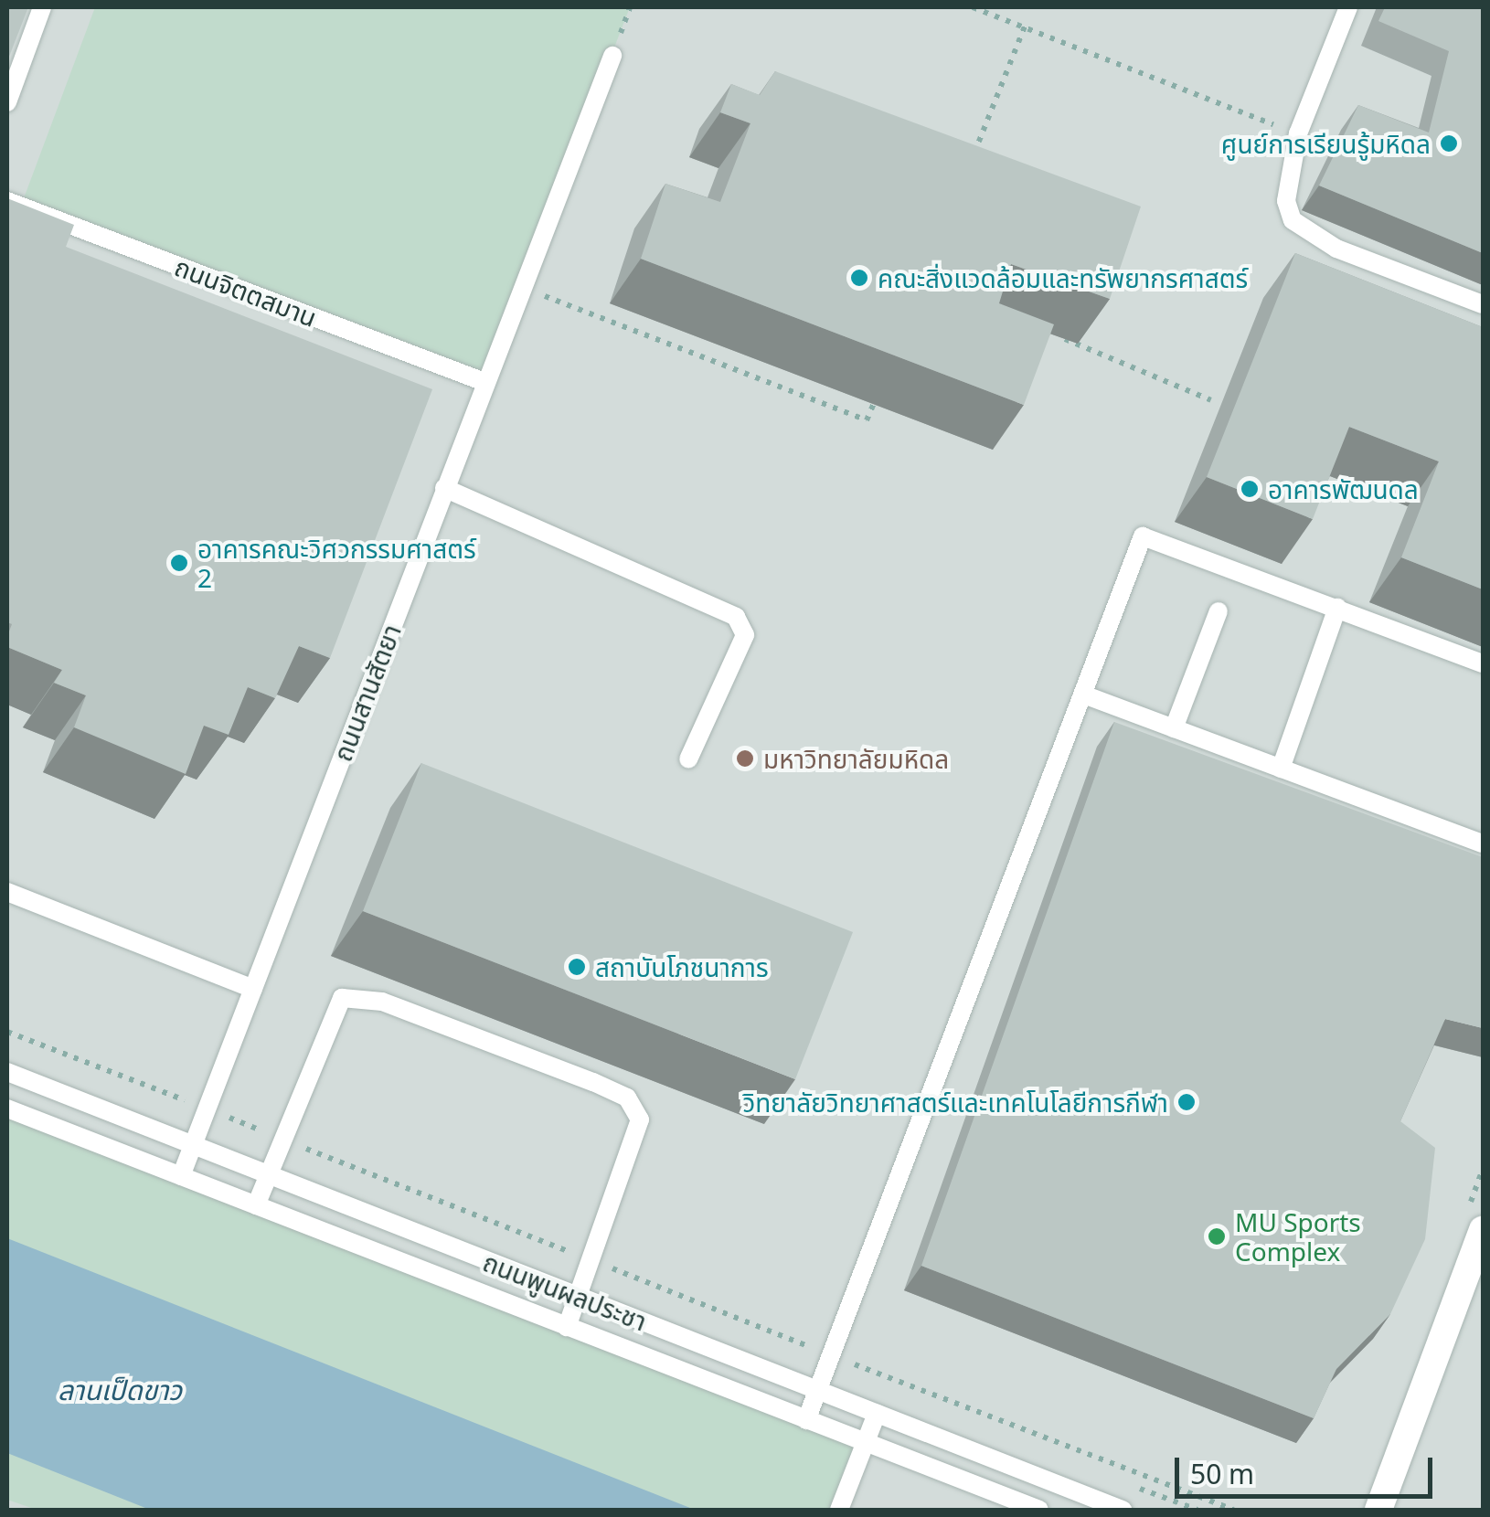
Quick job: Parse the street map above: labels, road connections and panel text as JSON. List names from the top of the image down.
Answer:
{
  "streets": {
    "lane": ["ถนนจิตตสมาน", "ถนนสานสัตยา", "ถนนพูนผลประชา"]
  },
  "crossings": [
    ["ถนนจิตตสมาน", "ถนนสานสัตยา"],
    ["ถนนสานสัตยา", "ถนนพูนผลประชา"]
  ],
  "water": ["ลานเป็ดขาว"],
  "places": [
    "ศูนย์การเรียนรู้มหิดล",
    "คณะสิ่งแวดล้อมและทรัพยากรศาสตร์",
    "อาคารพัฒนดล",
    "อาคารคณะวิศวกรรมศาสตร์ 2",
    "มหาวิทยาลัยมหิดล",
    "สถาบันโภชนาการ",
    "วิทยาลัยวิทยาศาสตร์และเทคโนโลยีการกีฬา",
    "MU Sports Complex"
  ],
  "scale_bar": "50 m"
}
